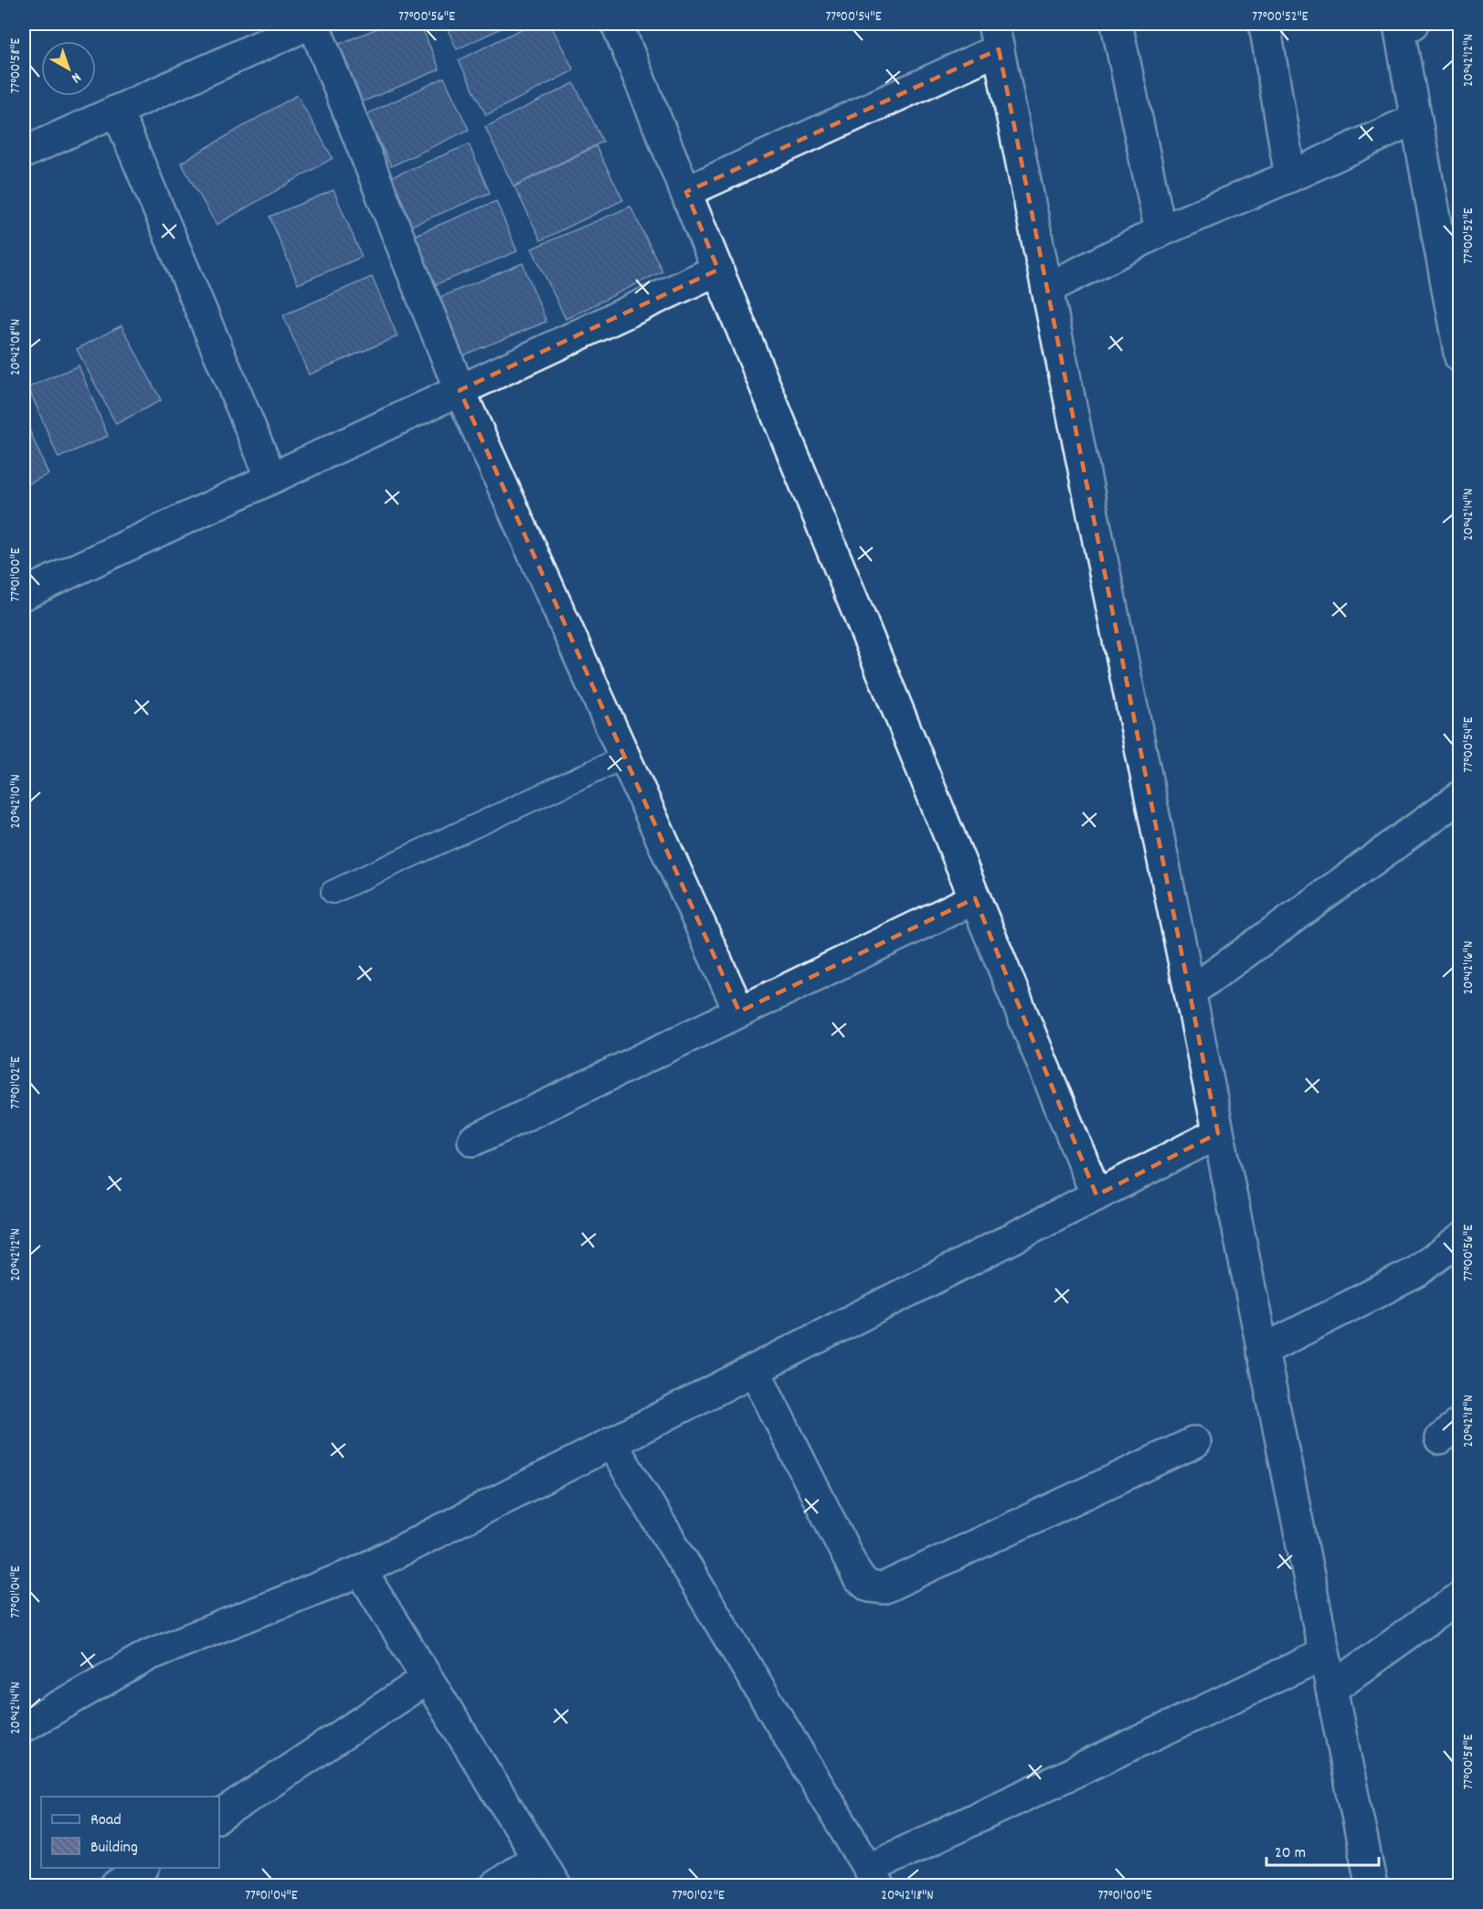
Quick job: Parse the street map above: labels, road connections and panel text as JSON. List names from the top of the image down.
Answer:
{
  "legend": ["Road", "Building"],
  "scale_bar": "20 m",
  "north": "bottom right",
  "coordinates": [
    "77°00'56\"E",
    "77°00'54\"E",
    "77°00'52\"E",
    "20°42'12\"N",
    "77°00'58\"E",
    "20°42'08\"N",
    "20°42'14\"N",
    "77°01'00\"E",
    "20°42'10\"N",
    "20°42'16\"N",
    "77°01'02\"E",
    "20°42'18\"N",
    "77°01'04\"E"
  ]
}
